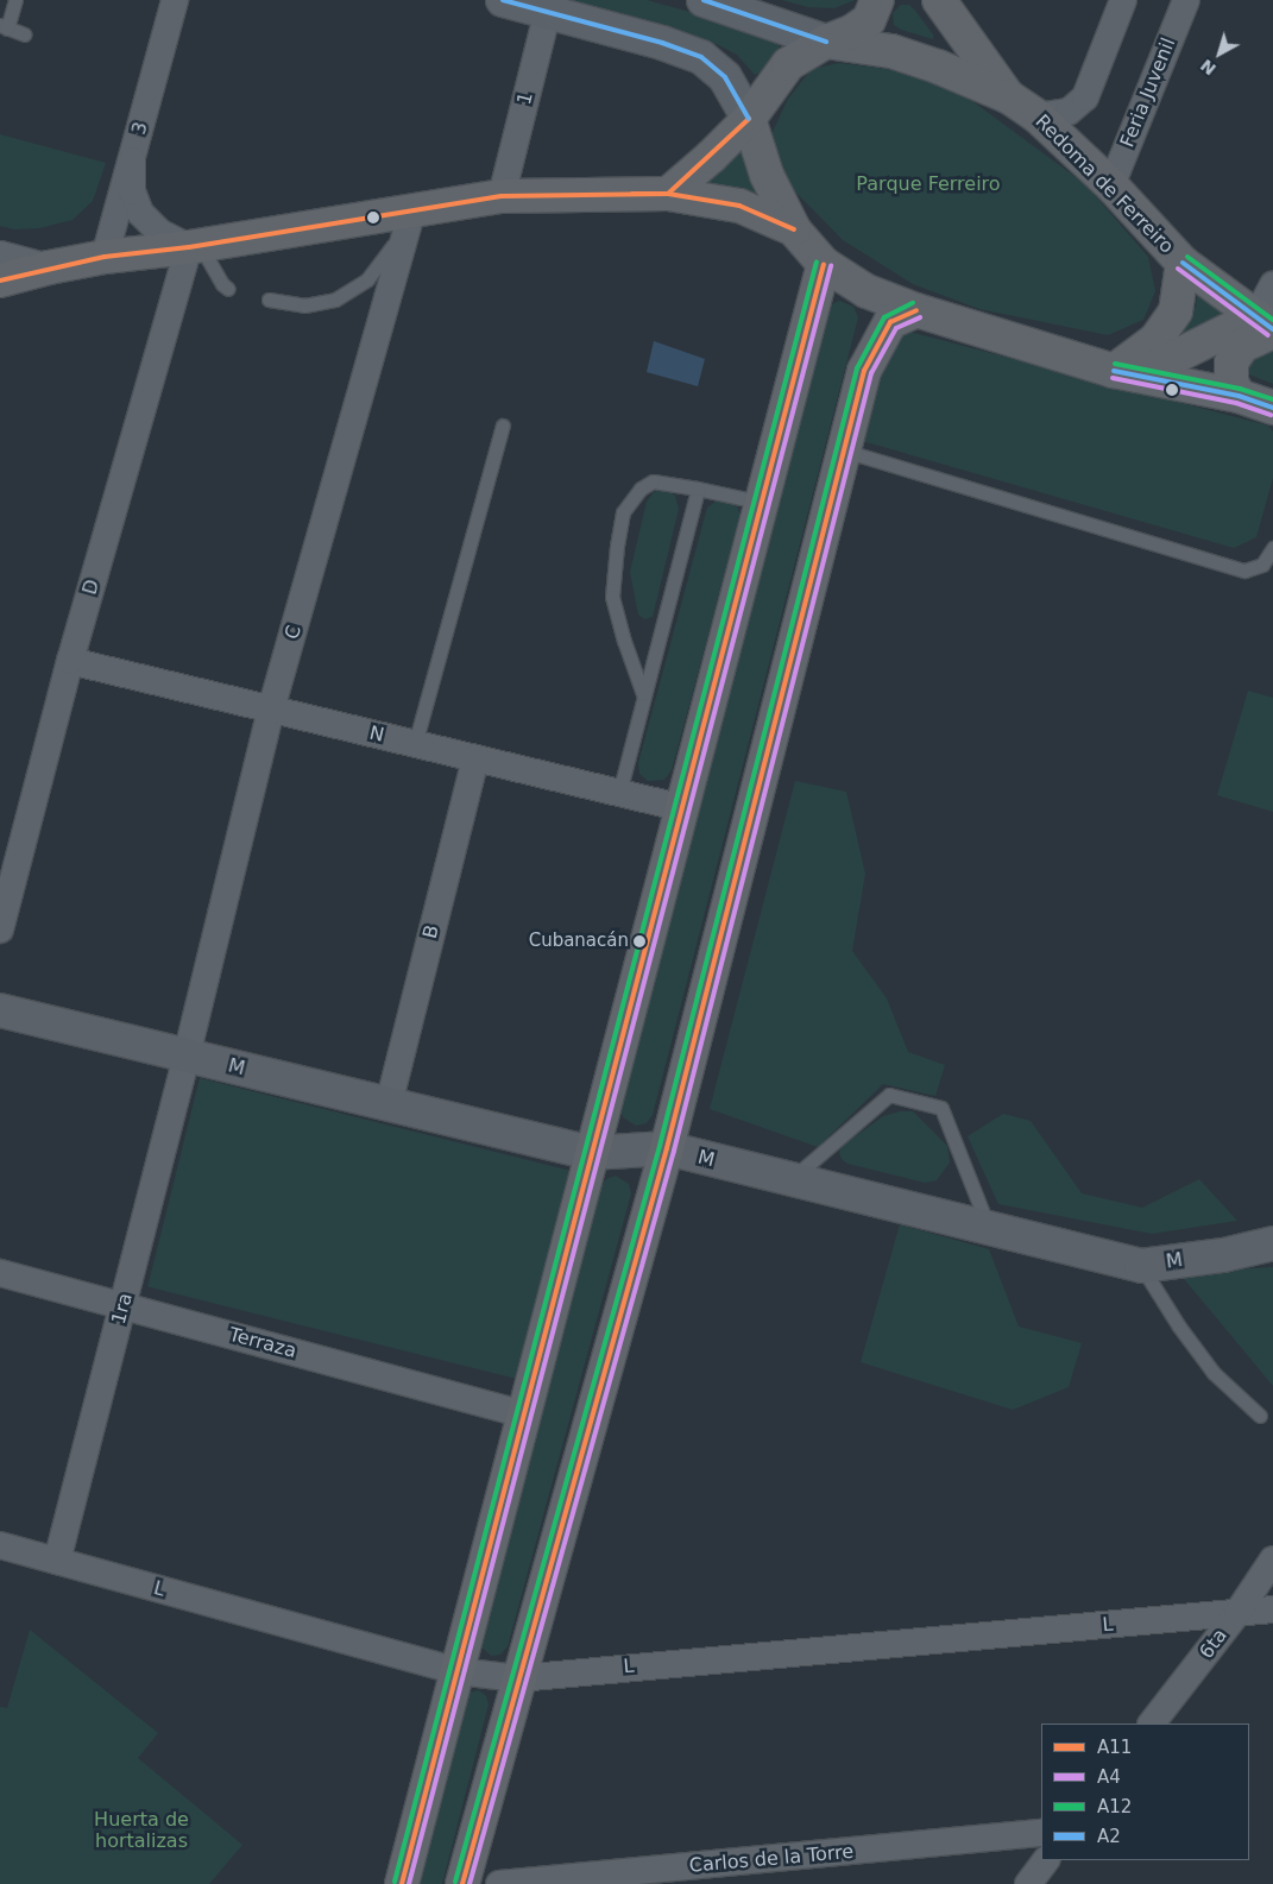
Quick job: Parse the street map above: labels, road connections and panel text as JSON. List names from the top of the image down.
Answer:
{
  "streets": {
    "main road": ["Redoma de Ferreiro"],
    "street": [
      "Feria Juvenil",
      "1",
      "3",
      "D",
      "C",
      "N",
      "B",
      "M",
      "1ra",
      "Terraza",
      "L",
      "6ta",
      "Carlos de la Torre"
    ]
  },
  "crossings": [
    ["Feria Juvenil", "Redoma de Ferreiro"],
    ["D", "N"],
    ["C", "N"],
    ["C", "M"],
    ["C", "1ra"],
    ["N", "B"],
    ["B", "M"],
    ["M", "1ra"],
    ["1ra", "Terraza"],
    ["1ra", "L"],
    ["L", "6ta"]
  ],
  "parks": ["Parque Ferreiro", "Huerta de hortalizas"],
  "places": ["Cubanacán"],
  "lines": [
    "transit line A2",
    "transit line A11",
    "transit line A12",
    "transit line A4"
  ],
  "legend": [
    "A11",
    "A4",
    "A12",
    "A2"
  ],
  "north": "bottom left"
}
